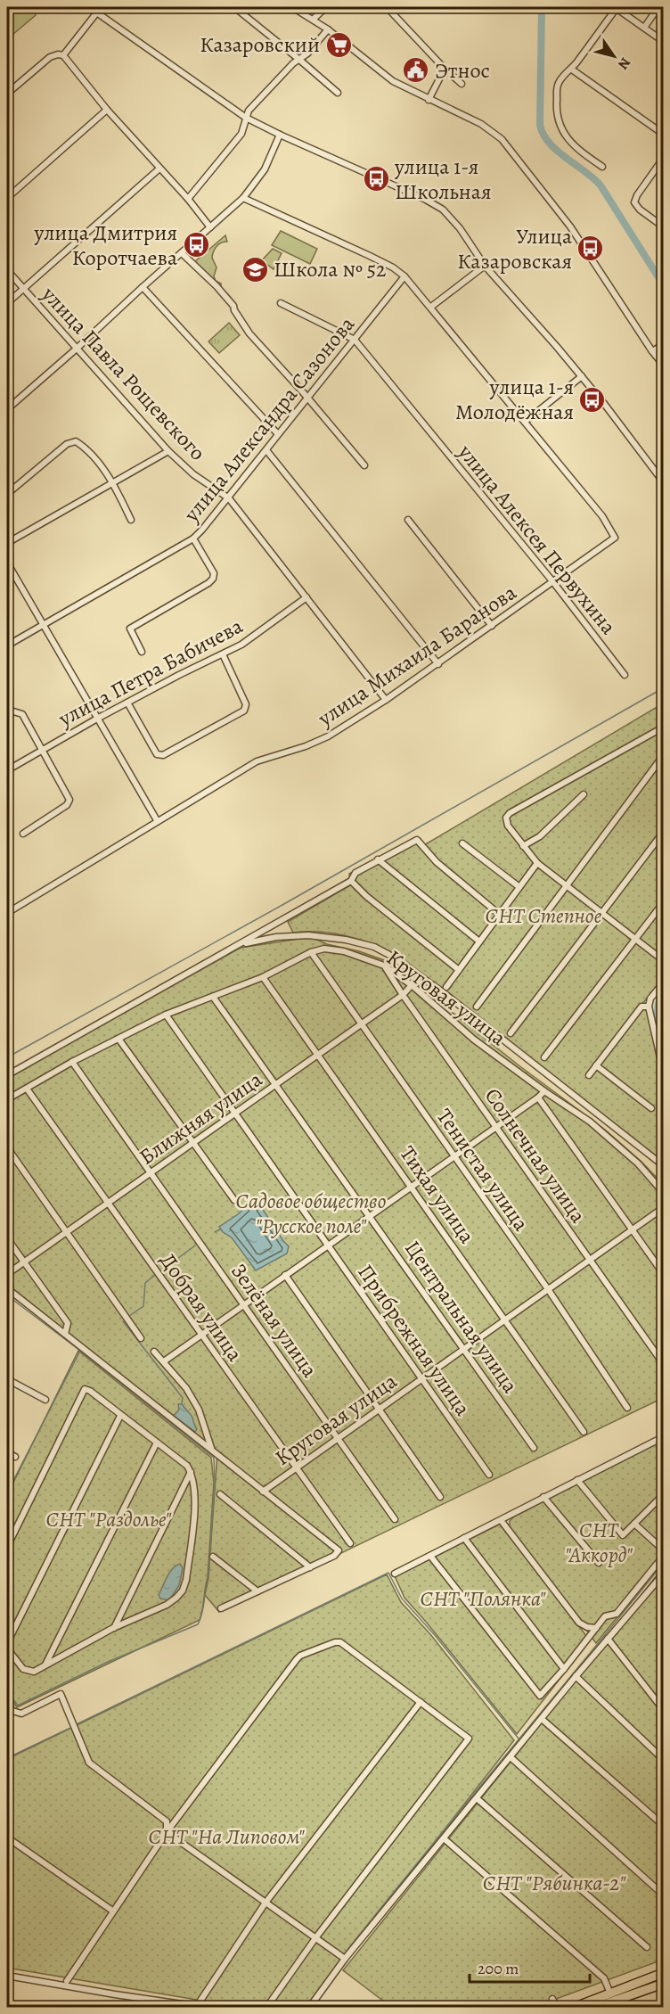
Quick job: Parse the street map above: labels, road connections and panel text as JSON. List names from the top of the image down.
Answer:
{
  "streets": {
    "street": [
      "улица Павла Рощевского",
      "улица Александра Сазонова",
      "улица Алексея Первухина",
      "улица Михаила Баранова",
      "улица Петра Бабичева",
      "Круговая улица",
      "Ближняя улица",
      "Солнечная улица",
      "Тенистая улица",
      "Тихая улица",
      "Добрая улица",
      "Центральная улица",
      "Зелёная улица",
      "Прибрежная улица"
    ]
  },
  "crossings": [
    ["улица Павла Рощевского", "улица Александра Сазонова"],
    ["улица Павла Рощевского", "улица Михаила Баранова"],
    ["улица Павла Рощевского", "улица Петра Бабичева"],
    ["улица Александра Сазонова", "улица Алексея Первухина"],
    ["улица Алексея Первухина", "улица Михаила Баранова"],
    ["Круговая улица", "Ближняя улица"],
    ["Круговая улица", "Солнечная улица"],
    ["Круговая улица", "Тенистая улица"],
    ["Круговая улица", "Тихая улица"],
    ["Круговая улица", "Добрая улица"],
    ["Круговая улица", "Центральная улица"],
    ["Круговая улица", "Зелёная улица"],
    ["Круговая улица", "Прибрежная улица"],
    ["Ближняя улица", "Солнечная улица"],
    ["Ближняя улица", "Тенистая улица"],
    ["Ближняя улица", "Тихая улица"],
    ["Ближняя улица", "Добрая улица"],
    ["Ближняя улица", "Центральная улица"],
    ["Ближняя улица", "Зелёная улица"],
    ["Ближняя улица", "Прибрежная улица"]
  ],
  "parks": [
    "СНТ Степное",
    "Садовое общество \"Русское поле\"",
    "СНТ \"Раздолье\"",
    "СНТ \"Аккорд\"",
    "СНТ \"Полянка\"",
    "СНТ \"На Липовом\"",
    "СНТ \"Рябинка-2\""
  ],
  "places": {
    "supermarket": ["Казаровский"],
    "public building": ["Этнос"],
    "bus stop": [
      "улица 1-я Школьная",
      "улица Дмитрия Коротчаева",
      "Улица Казаровская",
      "улица 1-я Молодёжная"
    ],
    "school or university": ["Школа № 52"]
  },
  "scale_bar": "200 m",
  "north": "bottom right"
}
